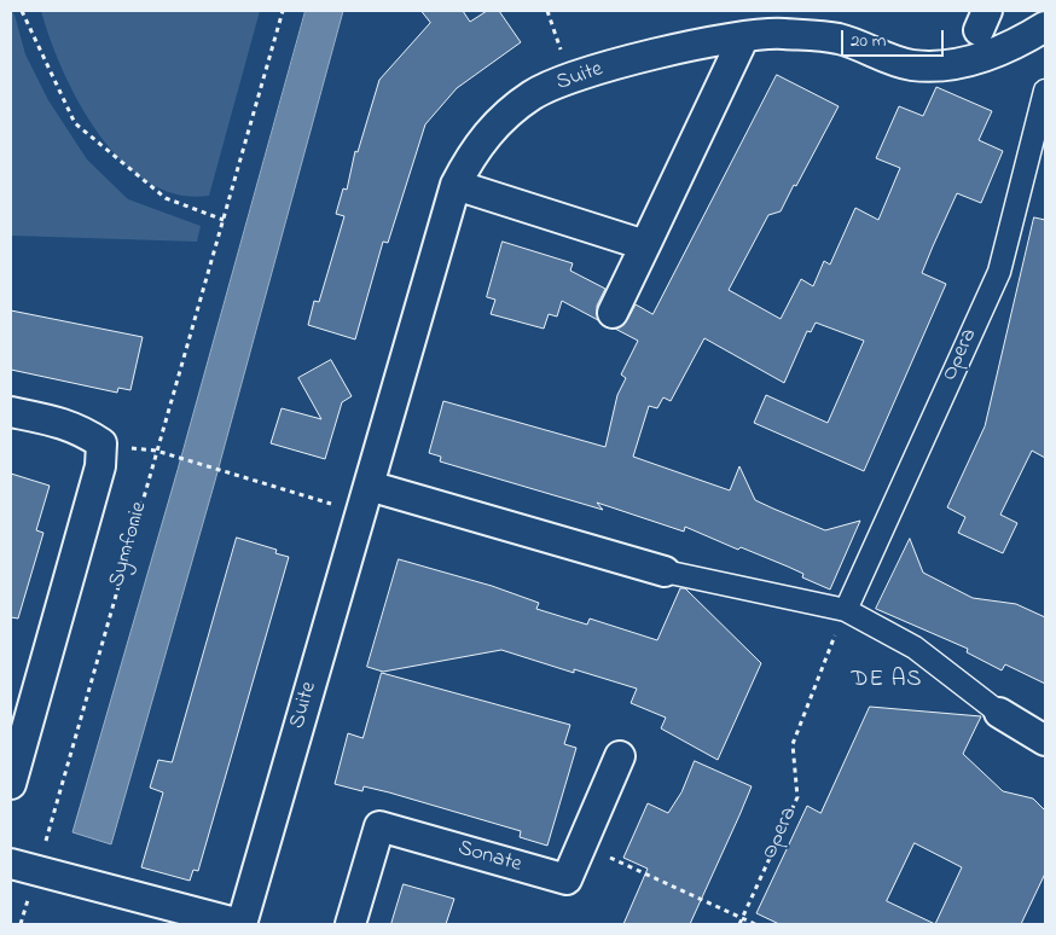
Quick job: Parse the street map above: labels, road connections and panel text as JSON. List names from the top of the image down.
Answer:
{
  "streets": {
    "street": ["Suite", "Opera", "Sonate"],
    "path": ["Symfonie"]
  },
  "districts": ["DE AS"],
  "scale_bar": "20 m"
}
